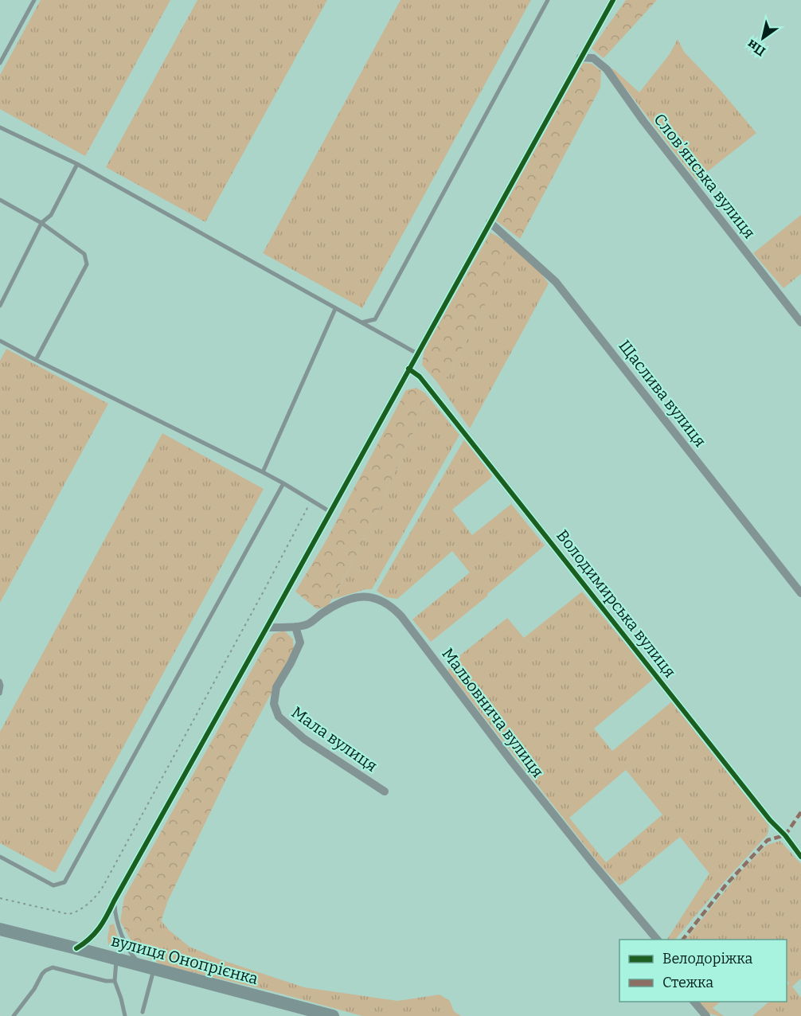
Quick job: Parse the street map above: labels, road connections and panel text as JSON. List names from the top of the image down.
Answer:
{
  "streets": {
    "main road": ["вулиця Онопрієнка"],
    "street": [
      "Словʼянська вулиця",
      "Щаслива вулиця",
      "Володимирська вулиця",
      "Мальовнича вулиця",
      "Мала вулиця"
    ]
  },
  "crossings": [
    ["Мальовнича вулиця", "Мала вулиця"]
  ],
  "legend": ["Велодоріжка", "Стежка"],
  "north": "bottom left"
}
